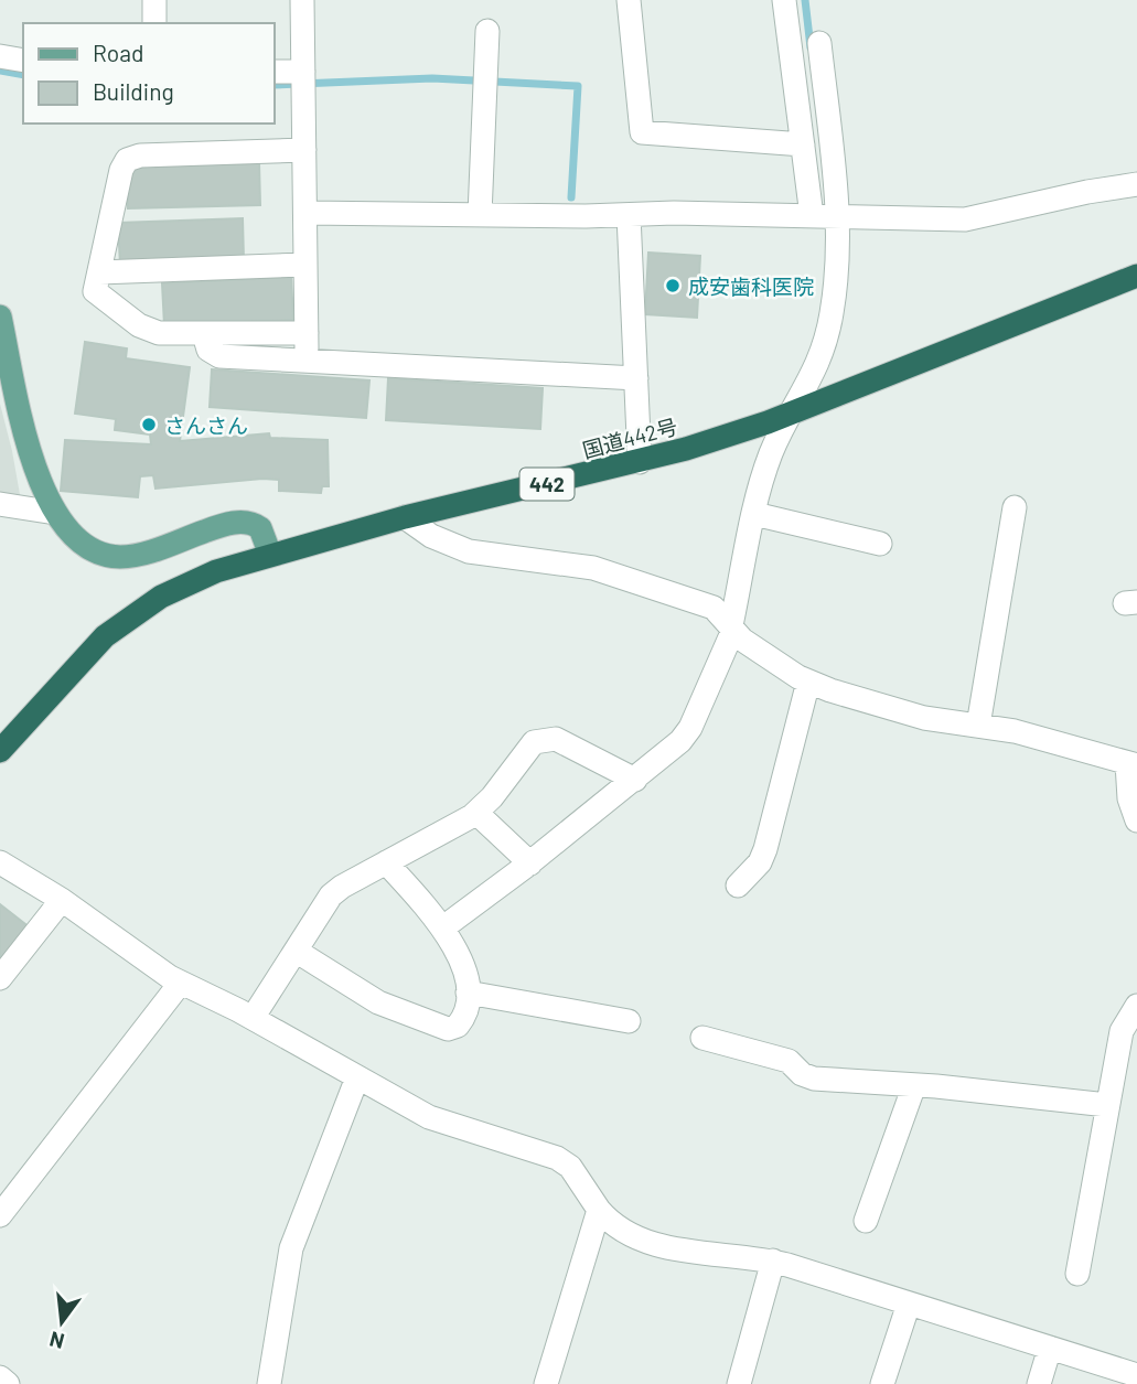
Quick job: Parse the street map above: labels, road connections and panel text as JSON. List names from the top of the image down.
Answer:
{
  "streets": {
    "highway": ["国道442号", "442"]
  },
  "places": ["成安歯科医院", "さんさん"],
  "legend": ["Road", "Building"],
  "north": "bottom"
}
